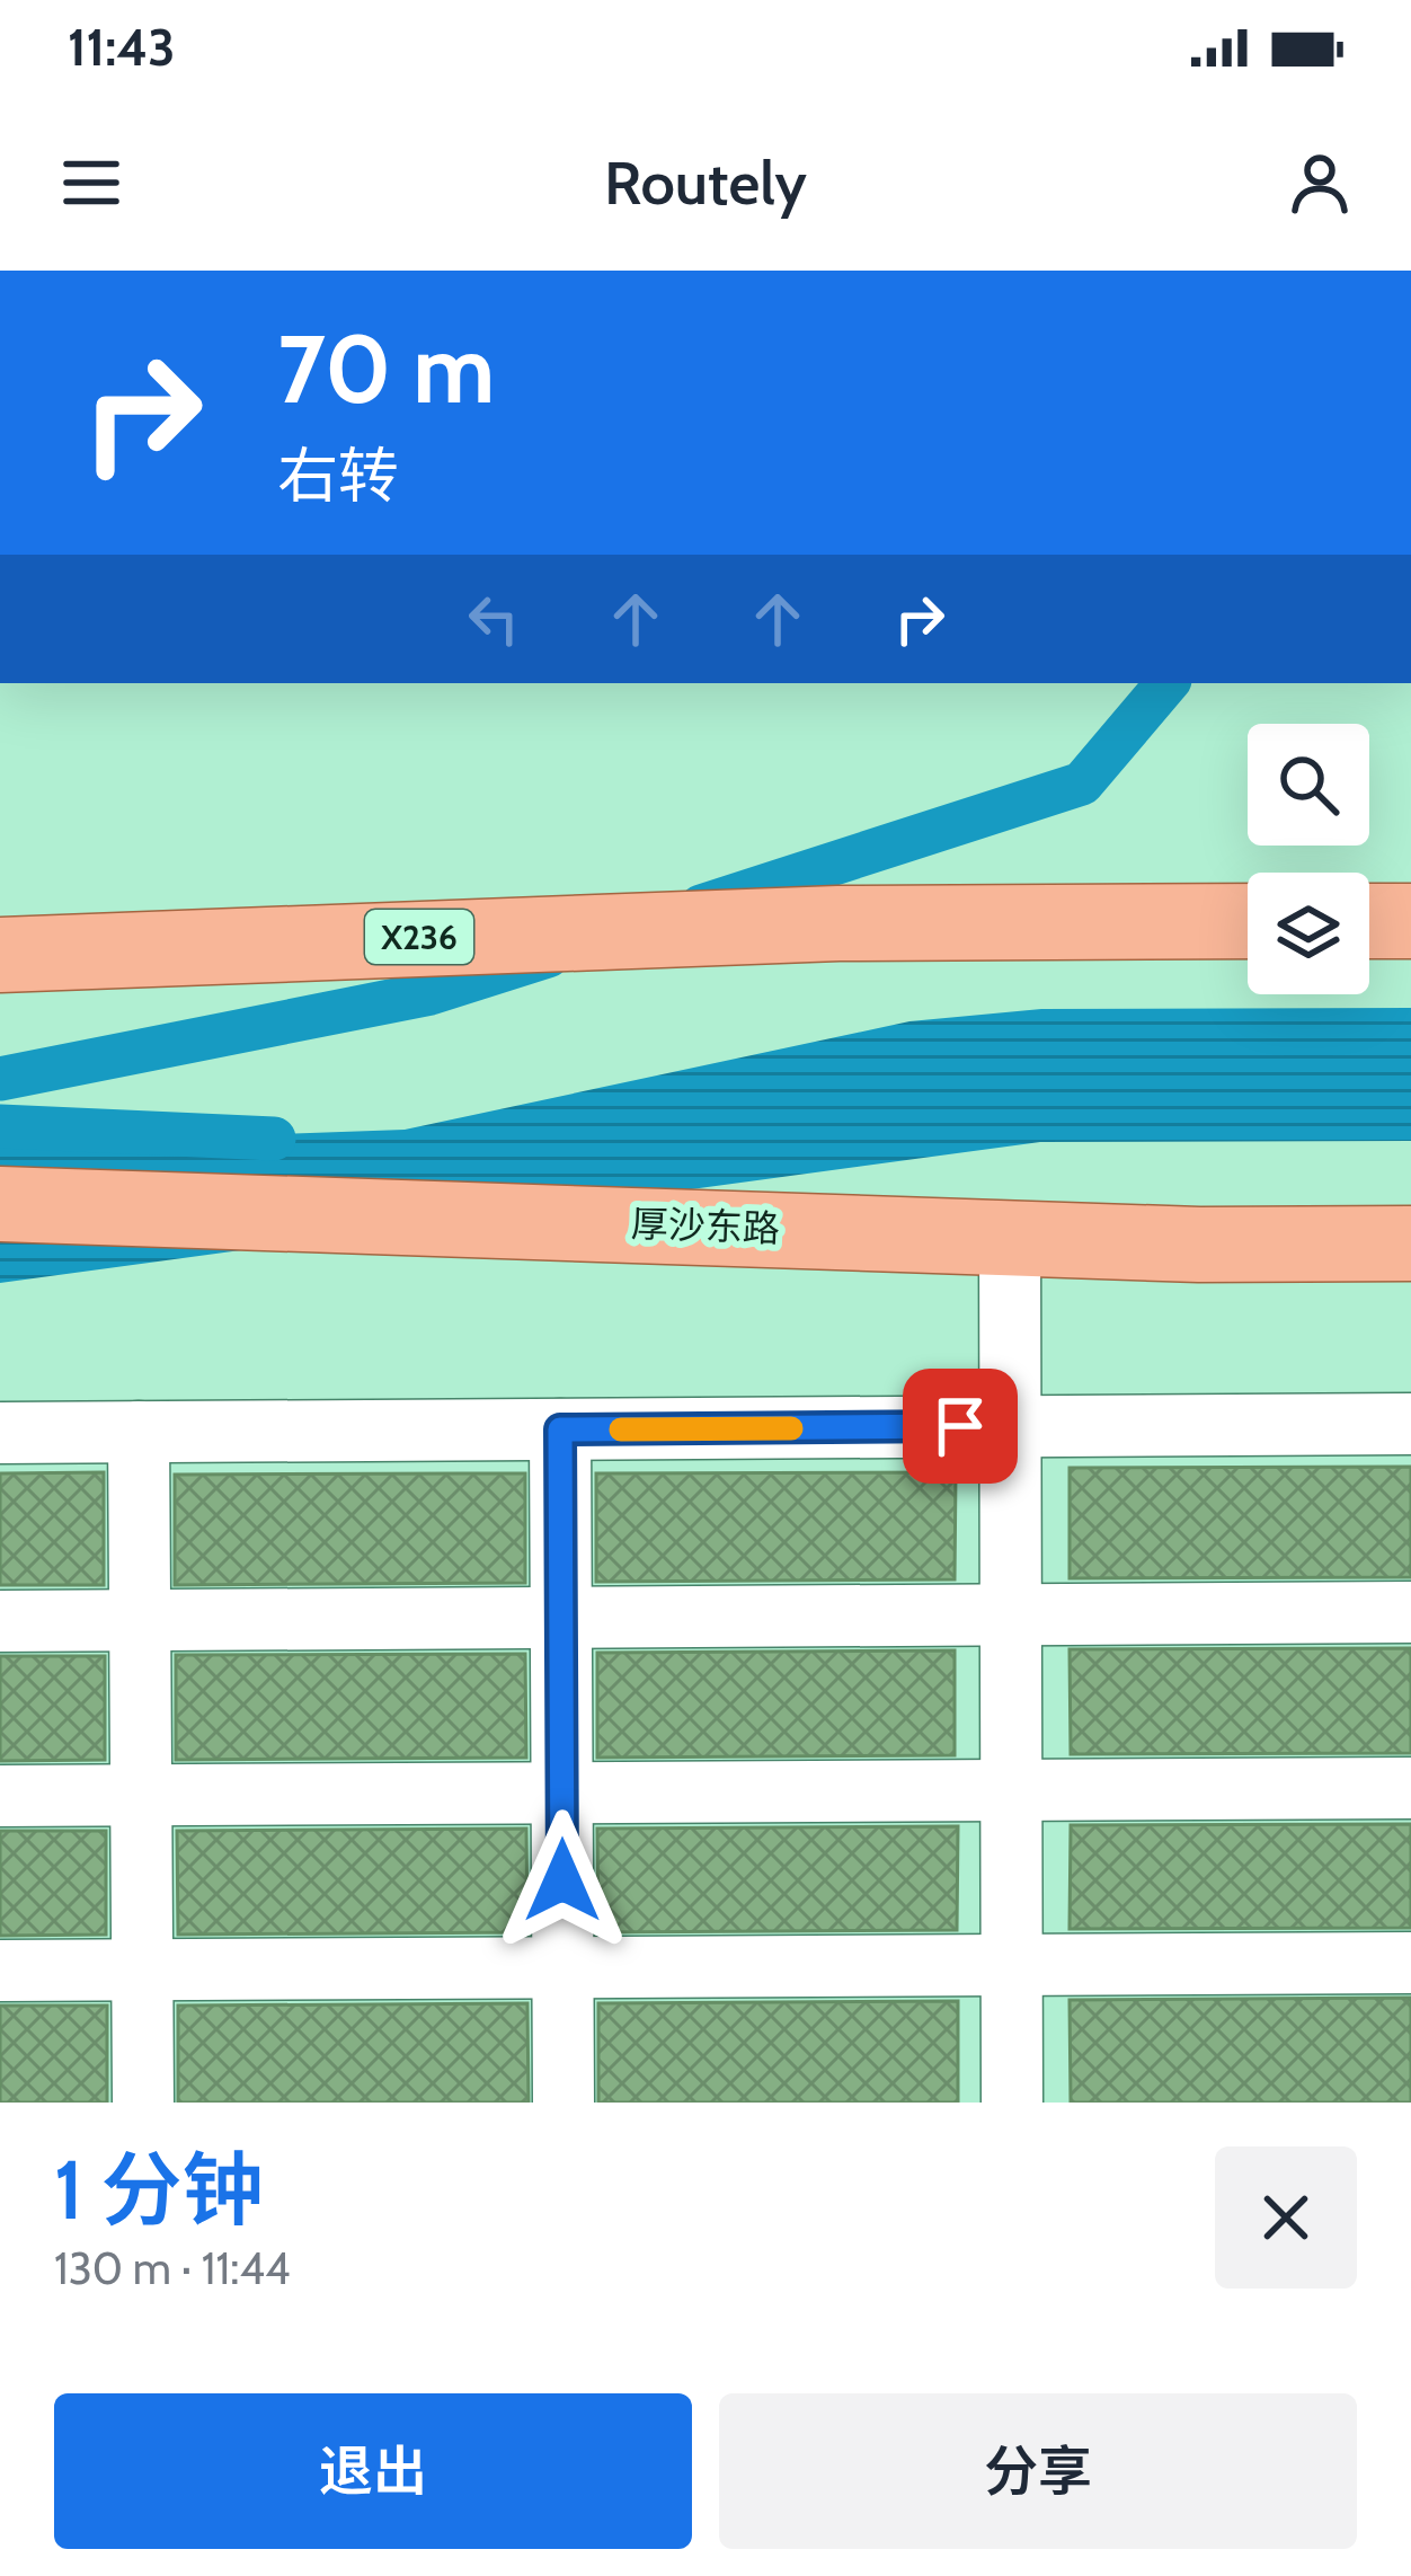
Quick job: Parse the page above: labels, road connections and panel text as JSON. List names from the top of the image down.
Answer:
{
  "streets": {
    "main road": ["X236", "厚沙东路"]
  },
  "page": {
    "status": "11:43",
    "header": "Routely",
    "turn": ["70 m", "右转"],
    "heading": ["1 分钟", "130 m · 11:44"],
    "buttons": ["退出", "分享"]
  }
}
